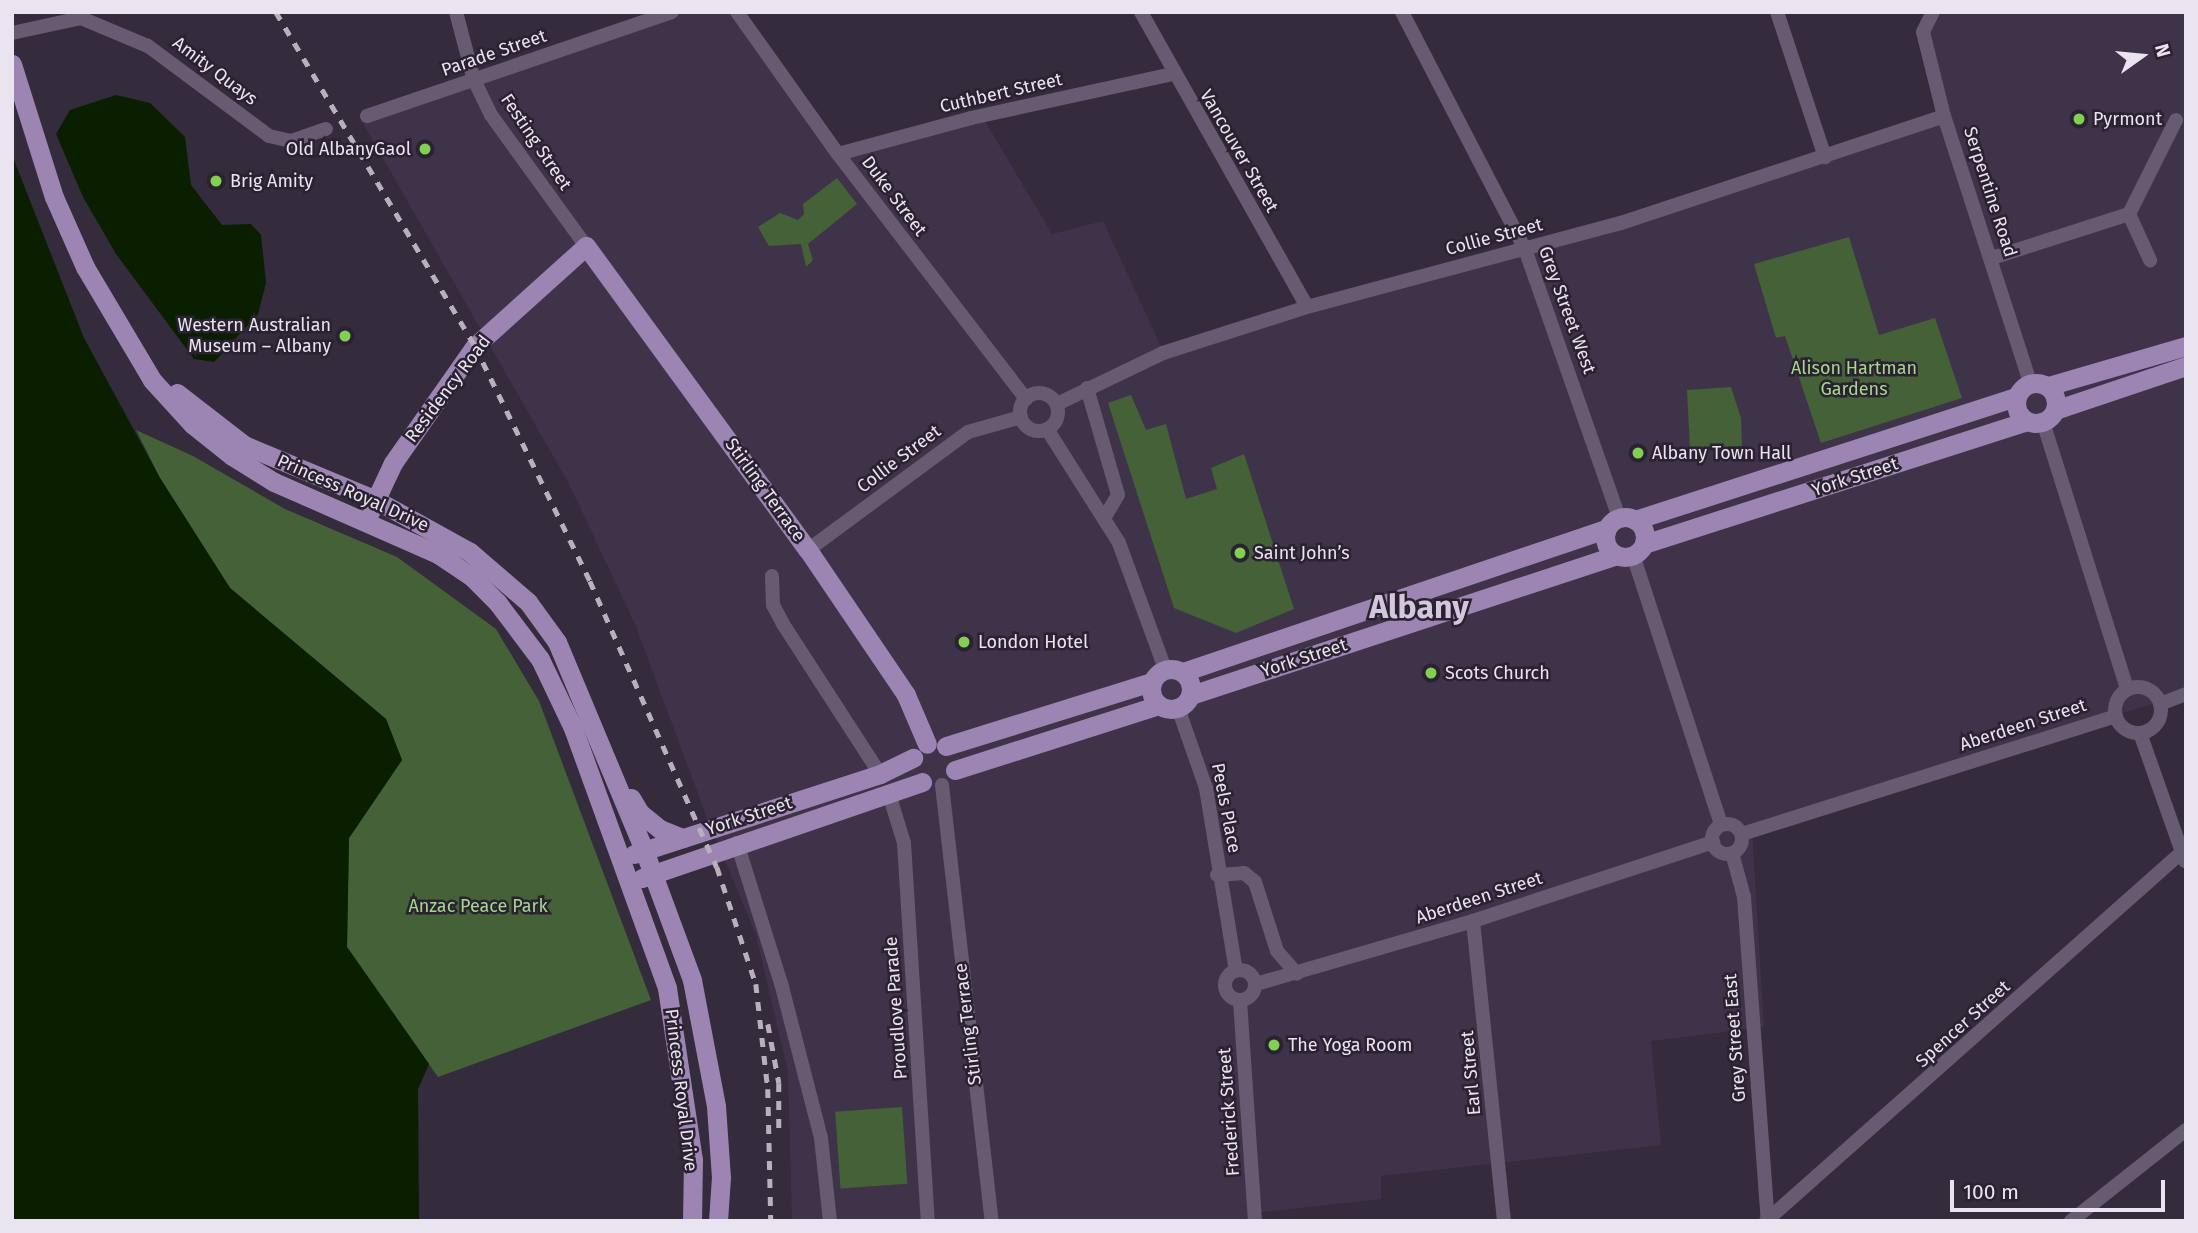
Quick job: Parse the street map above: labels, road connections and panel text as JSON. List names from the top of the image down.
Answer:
{
  "streets": {
    "main road": [
      "Residency Road",
      "York Street",
      "Stirling Terrace",
      "Princess Royal Drive"
    ],
    "street": [
      "Parade Street",
      "Amity Quays",
      "Cuthbert Street",
      "Festing Street",
      "Vancouver Street",
      "Serpentine Road",
      "Duke Street",
      "Collie Street",
      "Grey Street West",
      "Aberdeen Street",
      "Peels Place",
      "Proudlove Parade",
      "Spencer Street",
      "Grey Street East",
      "Earl Street",
      "Frederick Street"
    ]
  },
  "crossings": [
    ["Parade Street", "Festing Street"],
    ["Cuthbert Street", "Vancouver Street"],
    ["Cuthbert Street", "Duke Street"],
    ["Festing Street", "Residency Road"],
    ["Festing Street", "Stirling Terrace"],
    ["Vancouver Street", "Collie Street"],
    ["Serpentine Road", "Collie Street"],
    ["Serpentine Road", "York Street"],
    ["Duke Street", "Collie Street"],
    ["Collie Street", "Grey Street West"],
    ["Collie Street", "Stirling Terrace"],
    ["Grey Street West", "York Street"],
    ["Residency Road", "Stirling Terrace"],
    ["Residency Road", "Princess Royal Drive"],
    ["York Street", "Stirling Terrace"],
    ["York Street", "Princess Royal Drive"],
    ["York Street", "Peels Place"],
    ["York Street", "Proudlove Parade"],
    ["Aberdeen Street", "Peels Place"],
    ["Aberdeen Street", "Grey Street East"],
    ["Aberdeen Street", "Earl Street"],
    ["Aberdeen Street", "Frederick Street"],
    ["Peels Place", "Frederick Street"],
    ["Spencer Street", "Grey Street East"]
  ],
  "districts": ["Albany"],
  "parks": ["Alison Hartman Gardens", "Anzac Peace Park"],
  "places": [
    "Pyrmont",
    "Old AlbanyGaol",
    "Brig Amity",
    "Western Australian Museum – Albany",
    "Albany Town Hall",
    "Saint John’s",
    "London Hotel",
    "Scots Church",
    "The Yoga Room"
  ],
  "scale_bar": "100 m",
  "north": "right"
}
